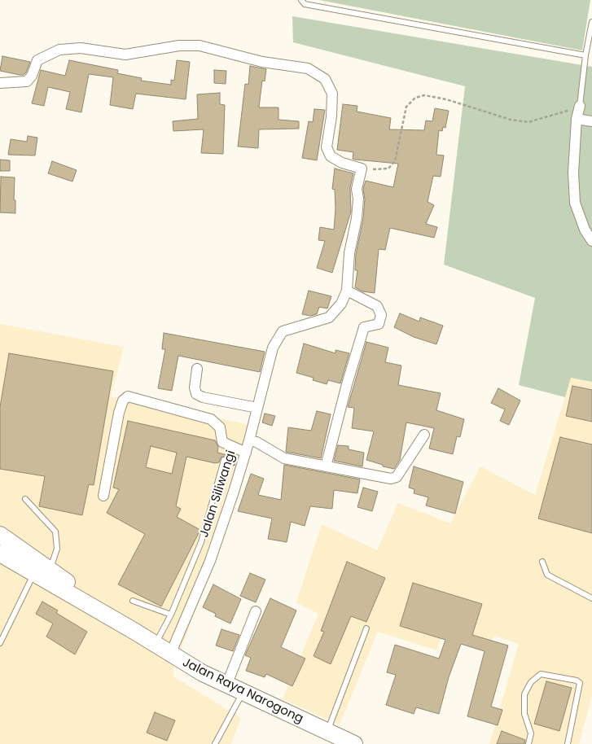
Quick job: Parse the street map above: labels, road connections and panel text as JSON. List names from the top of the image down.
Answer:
{
  "streets": {
    "main road": ["Jalan Raya Narogong"],
    "street": ["Jalan Siliwangi"]
  },
  "crossings": [
    ["Jalan Siliwangi", "Jalan Raya Narogong"]
  ]
}
